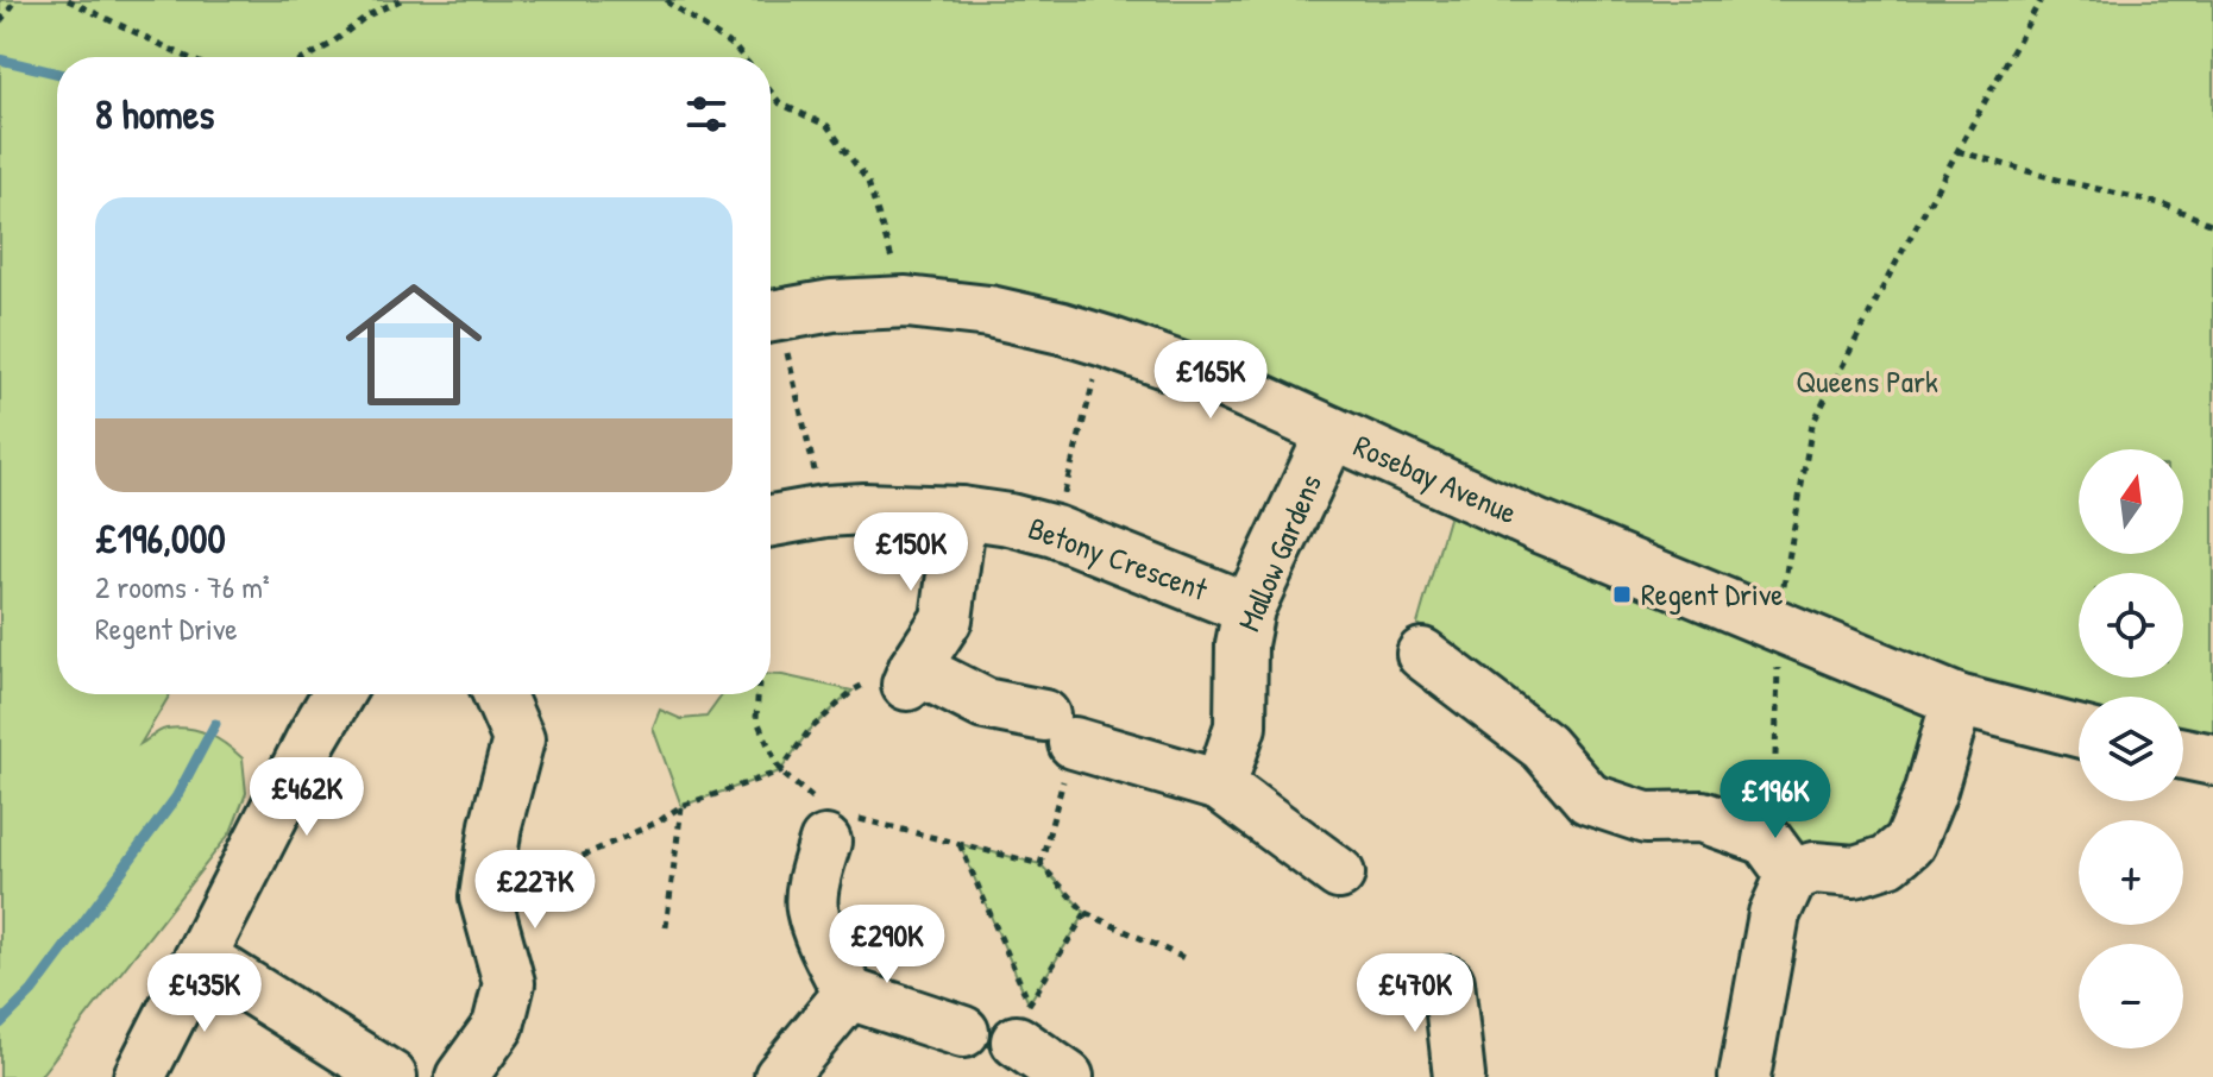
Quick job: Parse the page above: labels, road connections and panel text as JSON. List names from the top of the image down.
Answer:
{
  "streets": {
    "street": ["Rosebay Avenue", "Mallow Gardens", "Betony Crescent"]
  },
  "crossings": [
    ["Rosebay Avenue", "Mallow Gardens"],
    ["Mallow Gardens", "Betony Crescent"]
  ],
  "parks": ["Queens Park"],
  "places": {
    "transit": ["Regent Drive"]
  },
  "north": "top",
  "page": {
    "heading": "8 homes",
    "list": [
      {
        "name": "£196,000",
        "note": "2 rooms · 76 m² · Regent Drive"
      }
    ],
    "price": [
      "£165K",
      "£150K",
      "£462K",
      "£196K",
      "£227K",
      "£290K",
      "£435K",
      "£470K"
    ],
    "map_buttons": ["+", "−"]
  }
}
